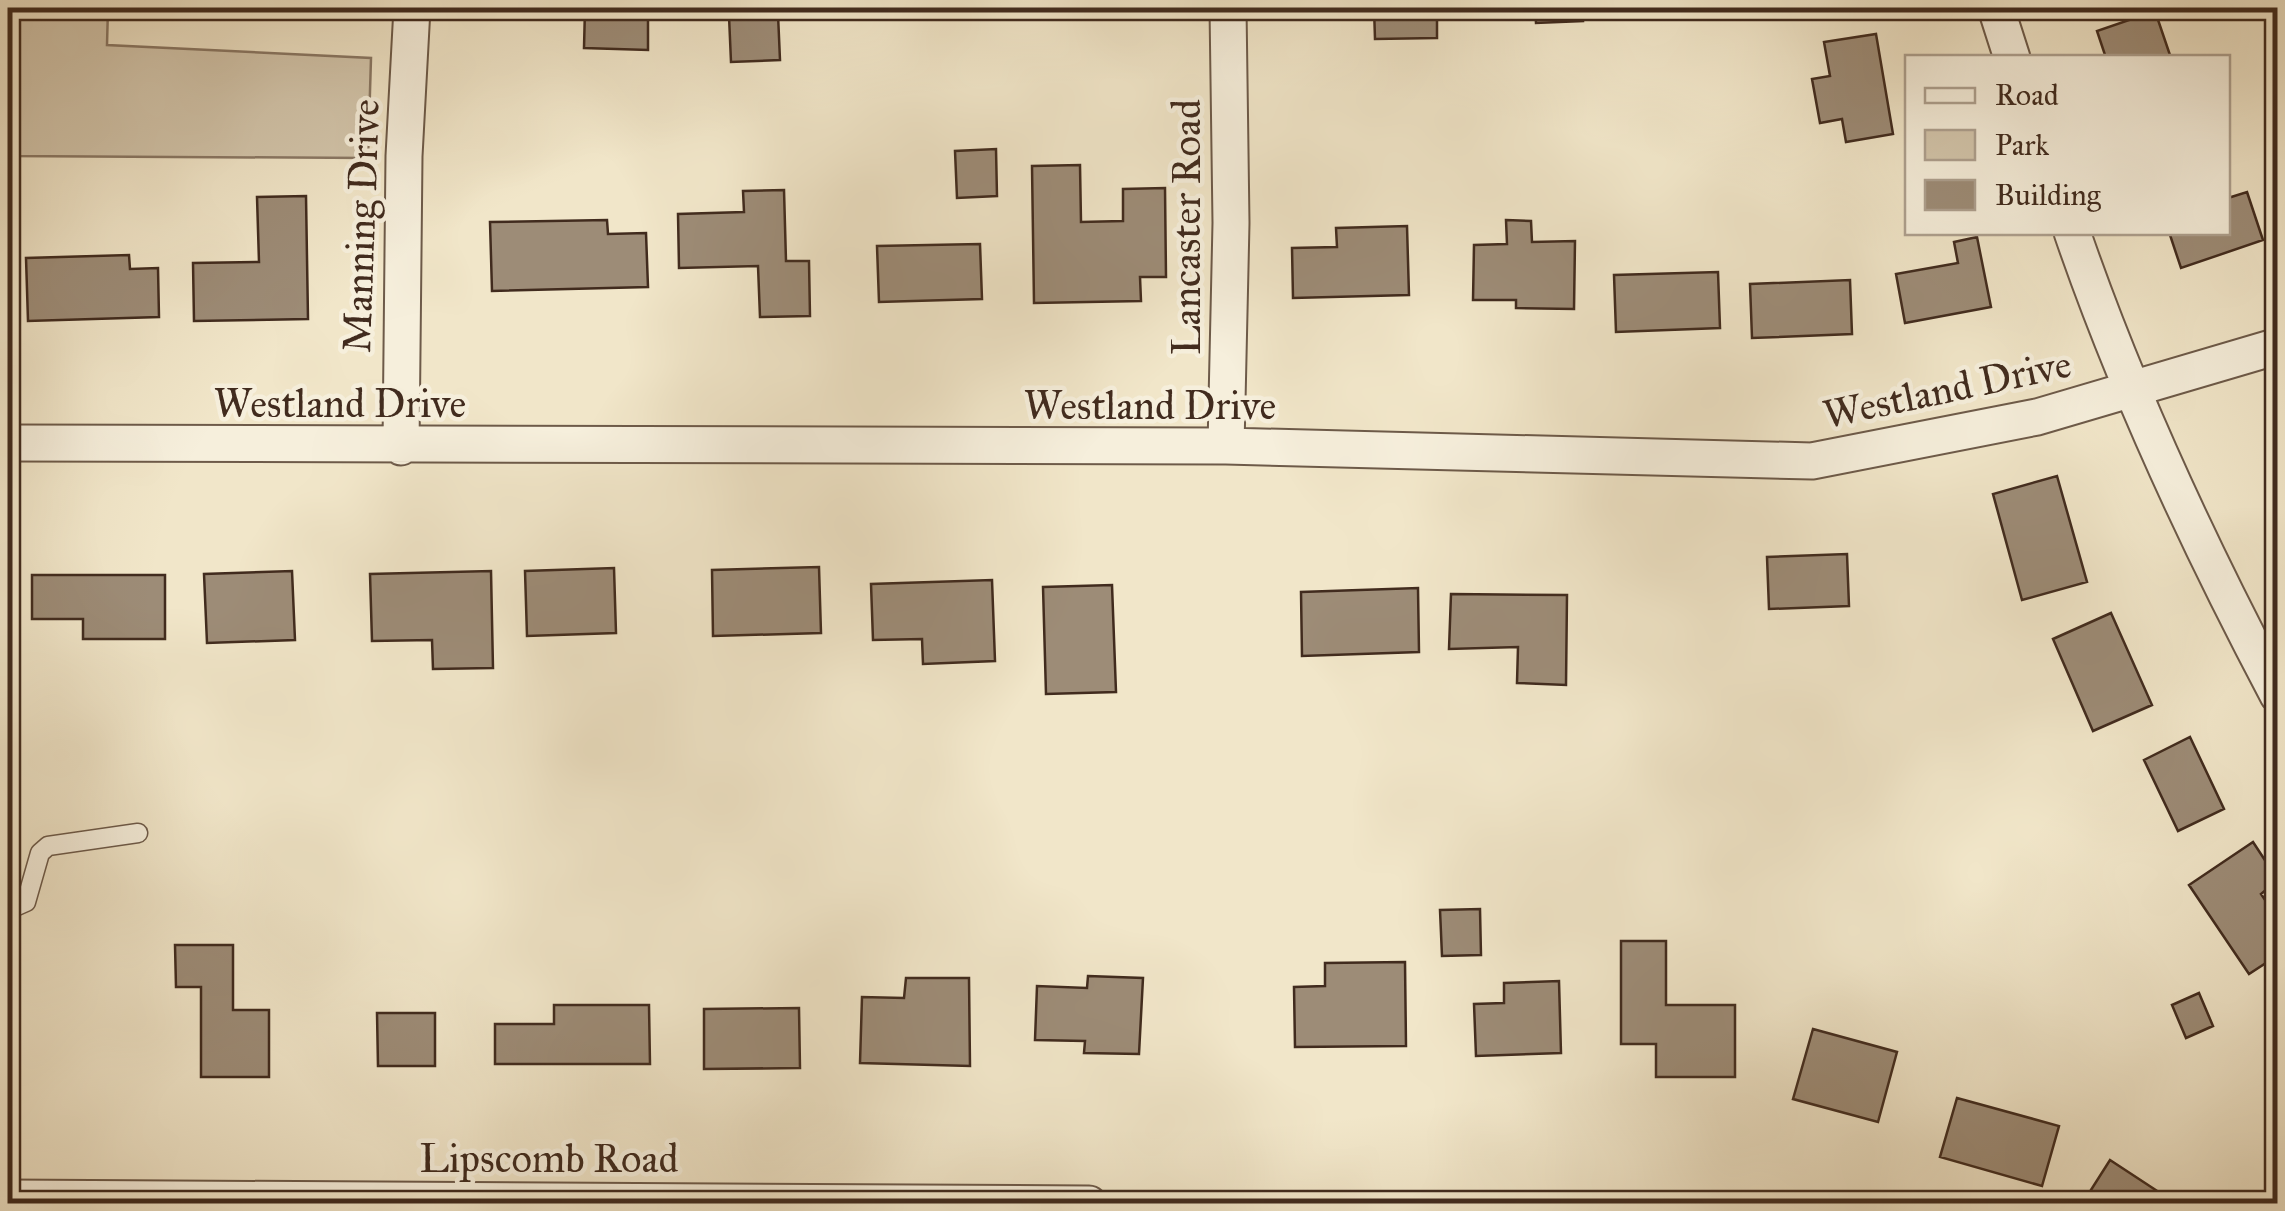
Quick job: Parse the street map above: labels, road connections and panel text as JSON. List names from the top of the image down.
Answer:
{
  "streets": {
    "street": [
      "Manning Drive",
      "Lancaster Road",
      "Westland Drive",
      "Lipscomb Road"
    ]
  },
  "crossings": [
    ["Manning Drive", "Westland Drive"],
    ["Lancaster Road", "Westland Drive"]
  ],
  "legend": ["Road", "Park", "Building"]
}
